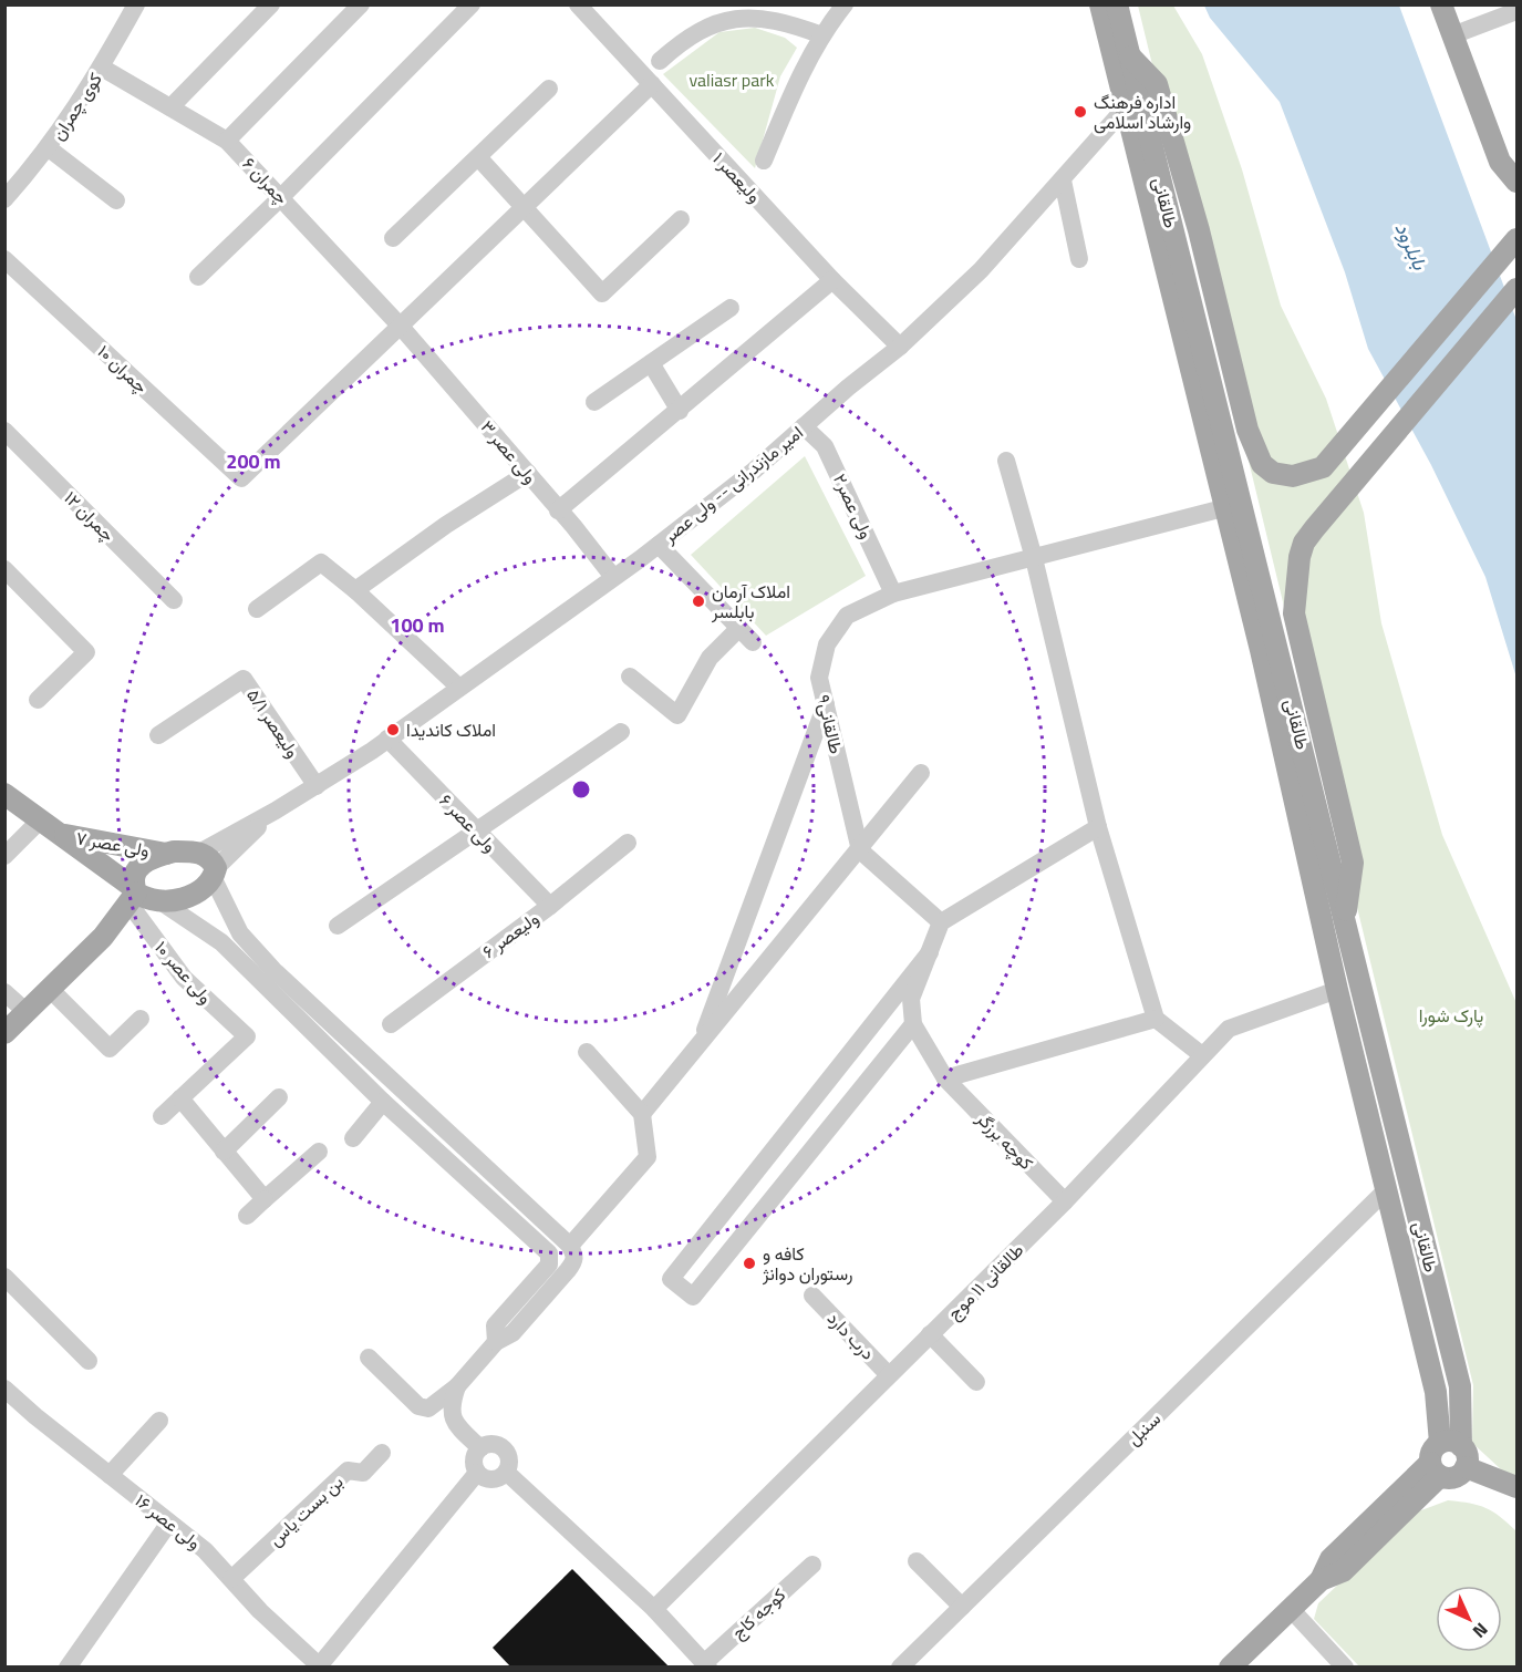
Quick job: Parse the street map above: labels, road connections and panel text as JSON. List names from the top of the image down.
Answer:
{
  "streets": {
    "main road": ["طالقانی", "ولی عصر ۷"],
    "street": [
      "کوی چمران",
      "ولیعصر ۱",
      "چمران ۶",
      "چمران ۱۰",
      "ولی عصر ۳",
      "امیر مازندرانی -- ولی عصر",
      "ولی عصر۲",
      "چمران ۱۲",
      "ولیعصر ۵/۱",
      "طالقانی۹",
      "ولی عصر ۶",
      "ولیعصر ۶",
      "ولی عصر ۱۰",
      "کوچه برزگر",
      "طالقانی ۱۱ موج",
      "درب دارد",
      "سنبل",
      "بن بست یاس",
      "ولی عصر ۱۶",
      "کوجه کاج"
    ]
  },
  "crossings": [
    ["کوی چمران", "چمران ۶"],
    ["ولیعصر ۱", "امیر مازندرانی -- ولی عصر"],
    ["چمران ۶", "چمران ۱۰"],
    ["چمران ۶", "ولی عصر ۳"],
    ["طالقانی", "امیر مازندرانی -- ولی عصر"],
    ["طالقانی", "طالقانی۹"],
    ["طالقانی", "طالقانی ۱۱ موج"],
    ["طالقانی", "سنبل"],
    ["چمران ۱۰", "ولی عصر ۳"],
    ["ولی عصر ۳", "امیر مازندرانی -- ولی عصر"],
    ["امیر مازندرانی -- ولی عصر", "ولی عصر۲"],
    ["امیر مازندرانی -- ولی عصر", "ولیعصر ۵/۱"],
    ["امیر مازندرانی -- ولی عصر", "ولی عصر ۶"],
    ["ولی عصر۲", "طالقانی۹"],
    ["ولی عصر ۶", "ولیعصر ۶"],
    ["ولی عصر ۷", "ولی عصر ۱۰"],
    ["کوچه برزگر", "طالقانی ۱۱ موج"],
    ["طالقانی ۱۱ موج", "درب دارد"],
    ["بن بست یاس", "ولی عصر ۱۶"]
  ],
  "water": ["بابلرود"],
  "parks": ["valiasr park", "پارک شورا"],
  "places": [
    "اداره فرهنگ وارشاد اسلامی",
    "املاک آرمان بابلسر",
    "املاک کاندیدا",
    "کافه و رستوران دوانژ"
  ],
  "north": "bottom right",
  "rings": ["200 m", "100 m"]
}
